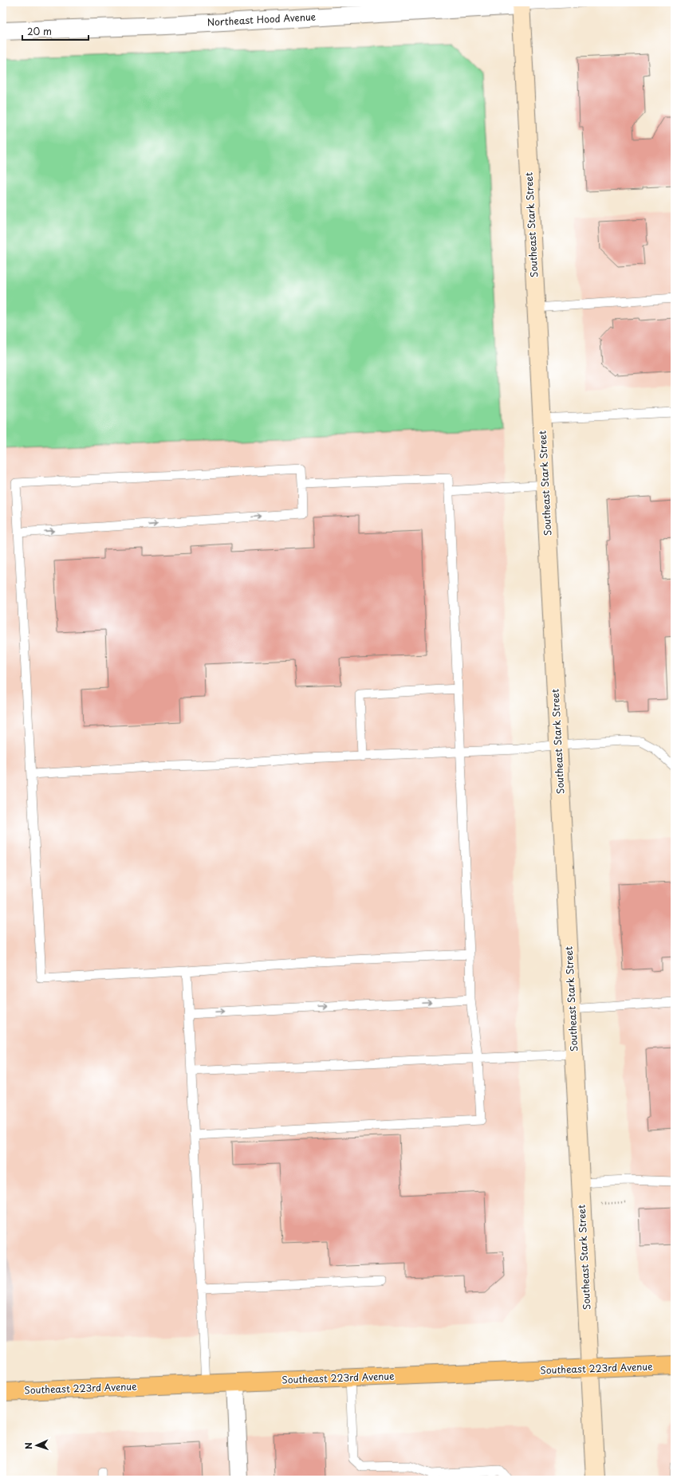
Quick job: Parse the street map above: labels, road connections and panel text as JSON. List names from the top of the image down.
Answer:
{
  "streets": {
    "main road": ["Southeast Stark Street", "Southeast 223rd Avenue"],
    "street": ["Northeast Hood Avenue"]
  },
  "crossings": [
    ["Northeast Hood Avenue", "Southeast Stark Street"],
    ["Southeast Stark Street", "Southeast 223rd Avenue"]
  ],
  "scale_bar": "20 m",
  "north": "left"
}
